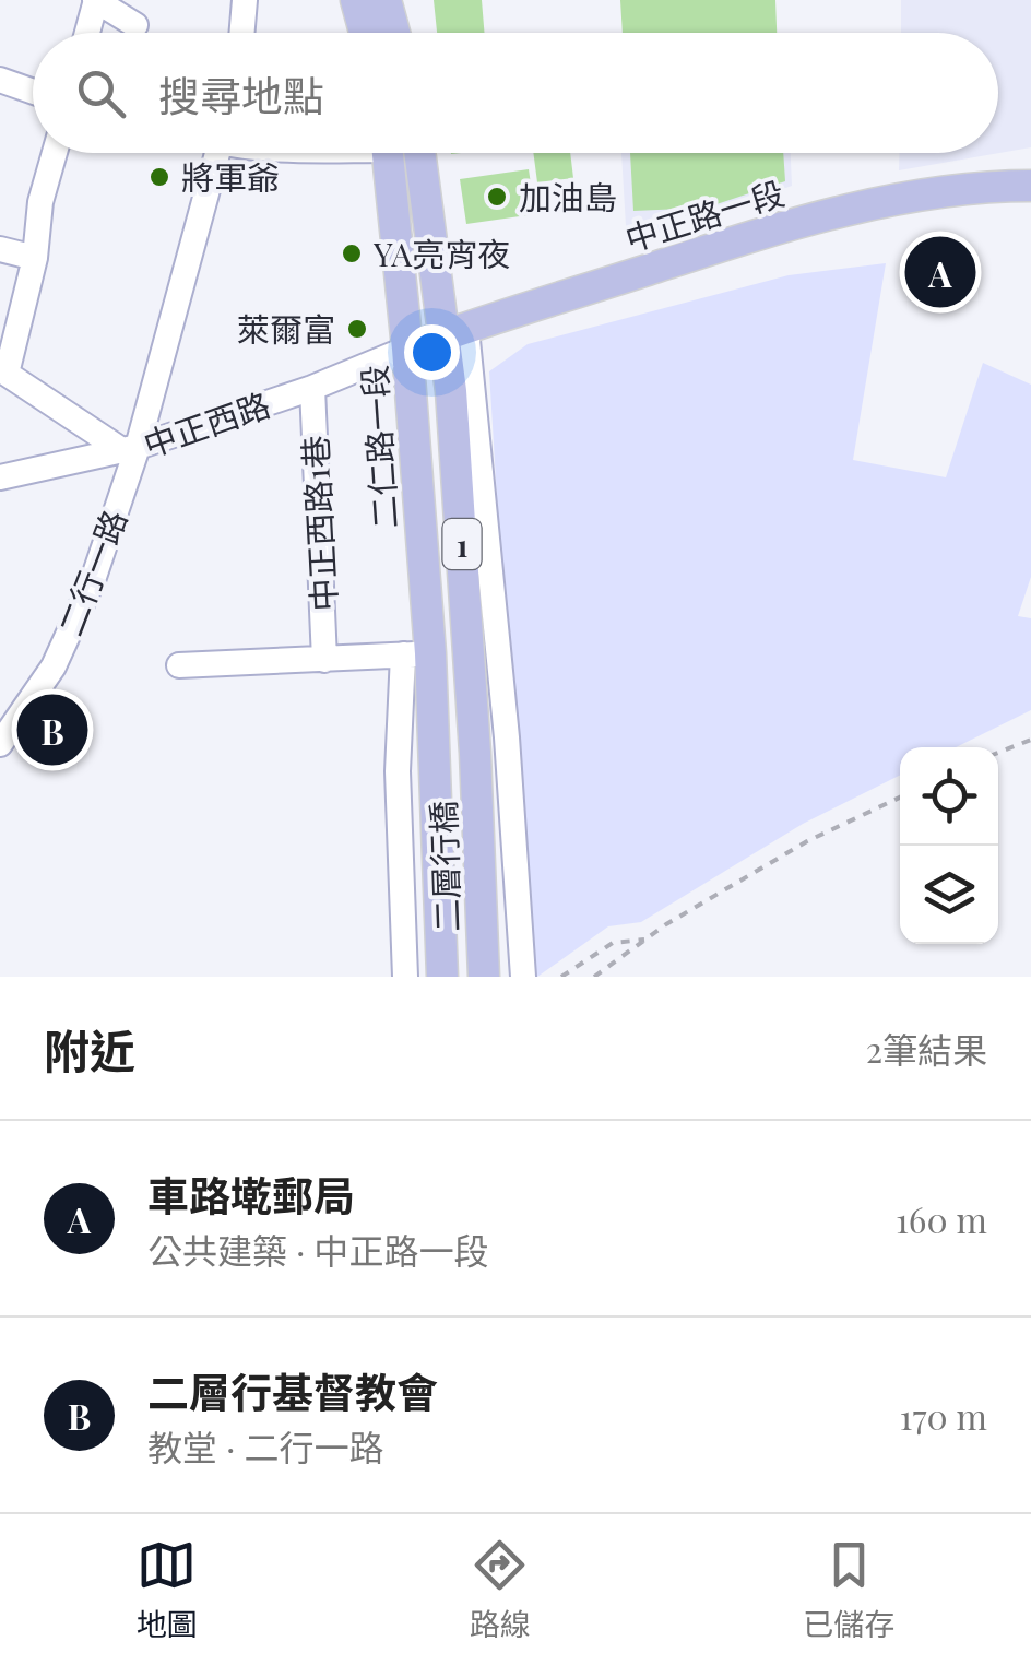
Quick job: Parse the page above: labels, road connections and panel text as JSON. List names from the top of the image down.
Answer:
{
  "streets": {
    "main road": [
      "中正路一段",
      "二仁路一段",
      "1",
      "二層行橋"
    ],
    "street": ["中正西路", "中正西路1巷", "二行一路"]
  },
  "crossings": [
    ["中正路一段", "中正西路"],
    ["中正路一段", "二仁路一段"],
    ["中正路一段", "1"],
    ["中正路一段", "二層行橋"],
    ["中正西路", "二仁路一段"],
    ["中正西路", "中正西路1巷"],
    ["中正西路", "二行一路"],
    ["二仁路一段", "二層行橋"],
    ["1", "二層行橋"]
  ],
  "places": [
    "將軍爺",
    "加油島",
    "YA亮宵夜",
    "萊爾富"
  ],
  "page": {
    "search": "搜尋地點",
    "pins": ["A", "B"],
    "heading": ["附近", "2筆結果"],
    "list": [
      {
        "mark": "A",
        "name": "車路墘郵局",
        "note": "公共建築 · 中正路一段",
        "value": "160 m"
      },
      {
        "mark": "B",
        "name": "二層行基督教會",
        "note": "教堂 · 二行一路",
        "value": "170 m"
      }
    ],
    "nav": ["地圖", "路線", "已儲存"]
  }
}
